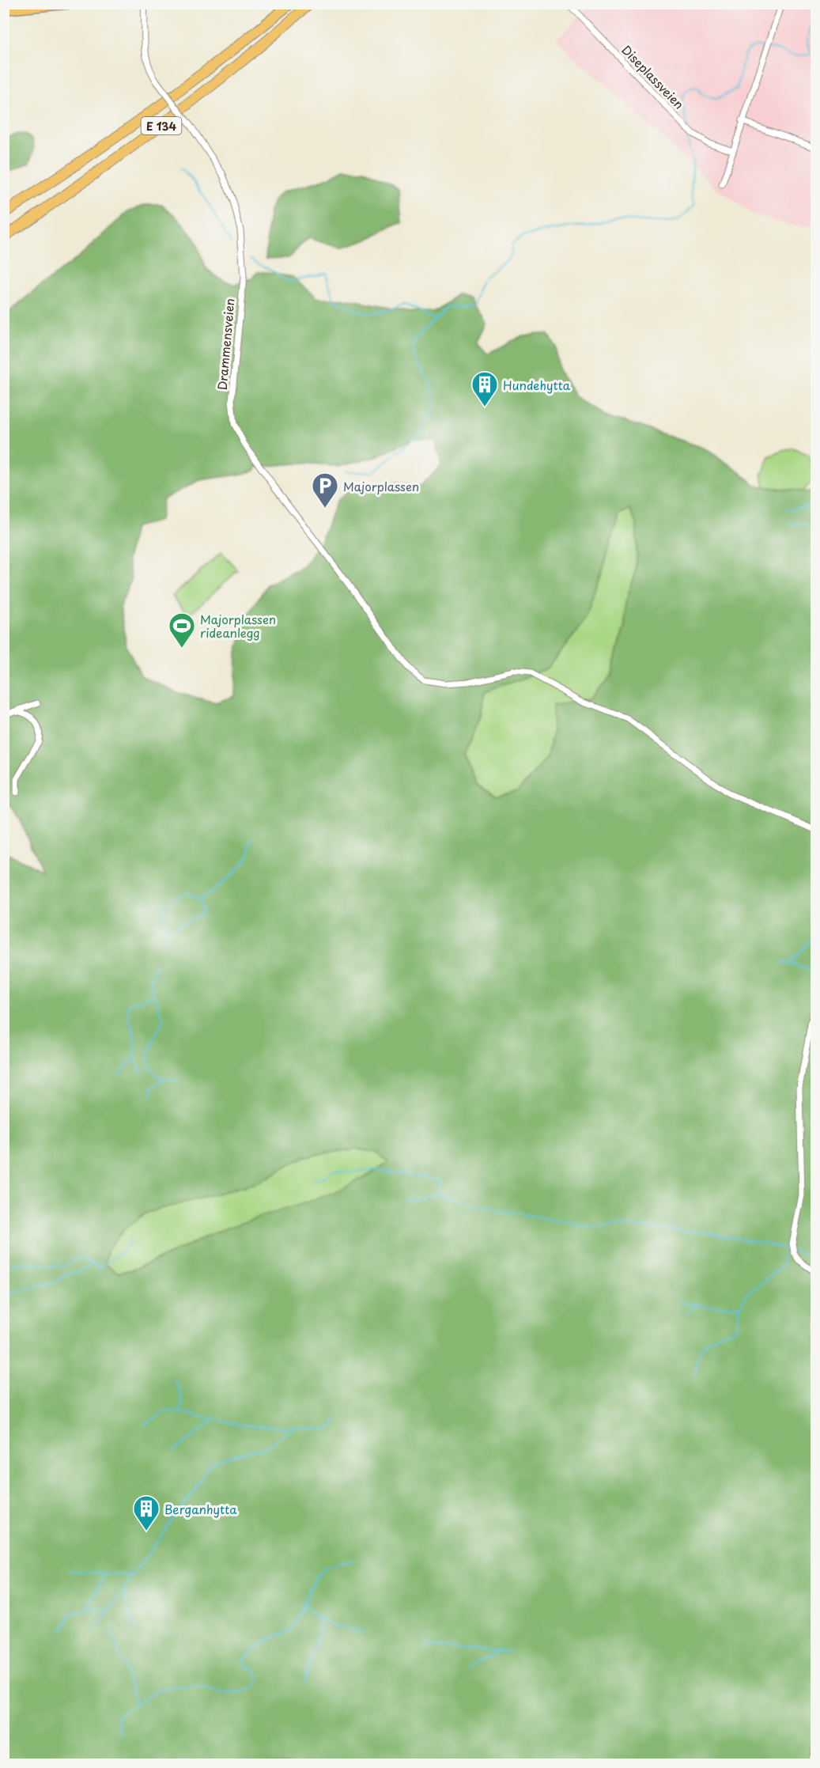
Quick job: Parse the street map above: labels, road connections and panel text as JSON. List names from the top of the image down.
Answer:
{
  "streets": {
    "highway": ["E 134"],
    "street": ["Diseplassveien", "Drammensveien"]
  },
  "places": {
    "building": ["Hundehytta", "Berganhytta"],
    "parking": ["Majorplassen"],
    "sports": ["Majorplassen rideanlegg"]
  }
}
